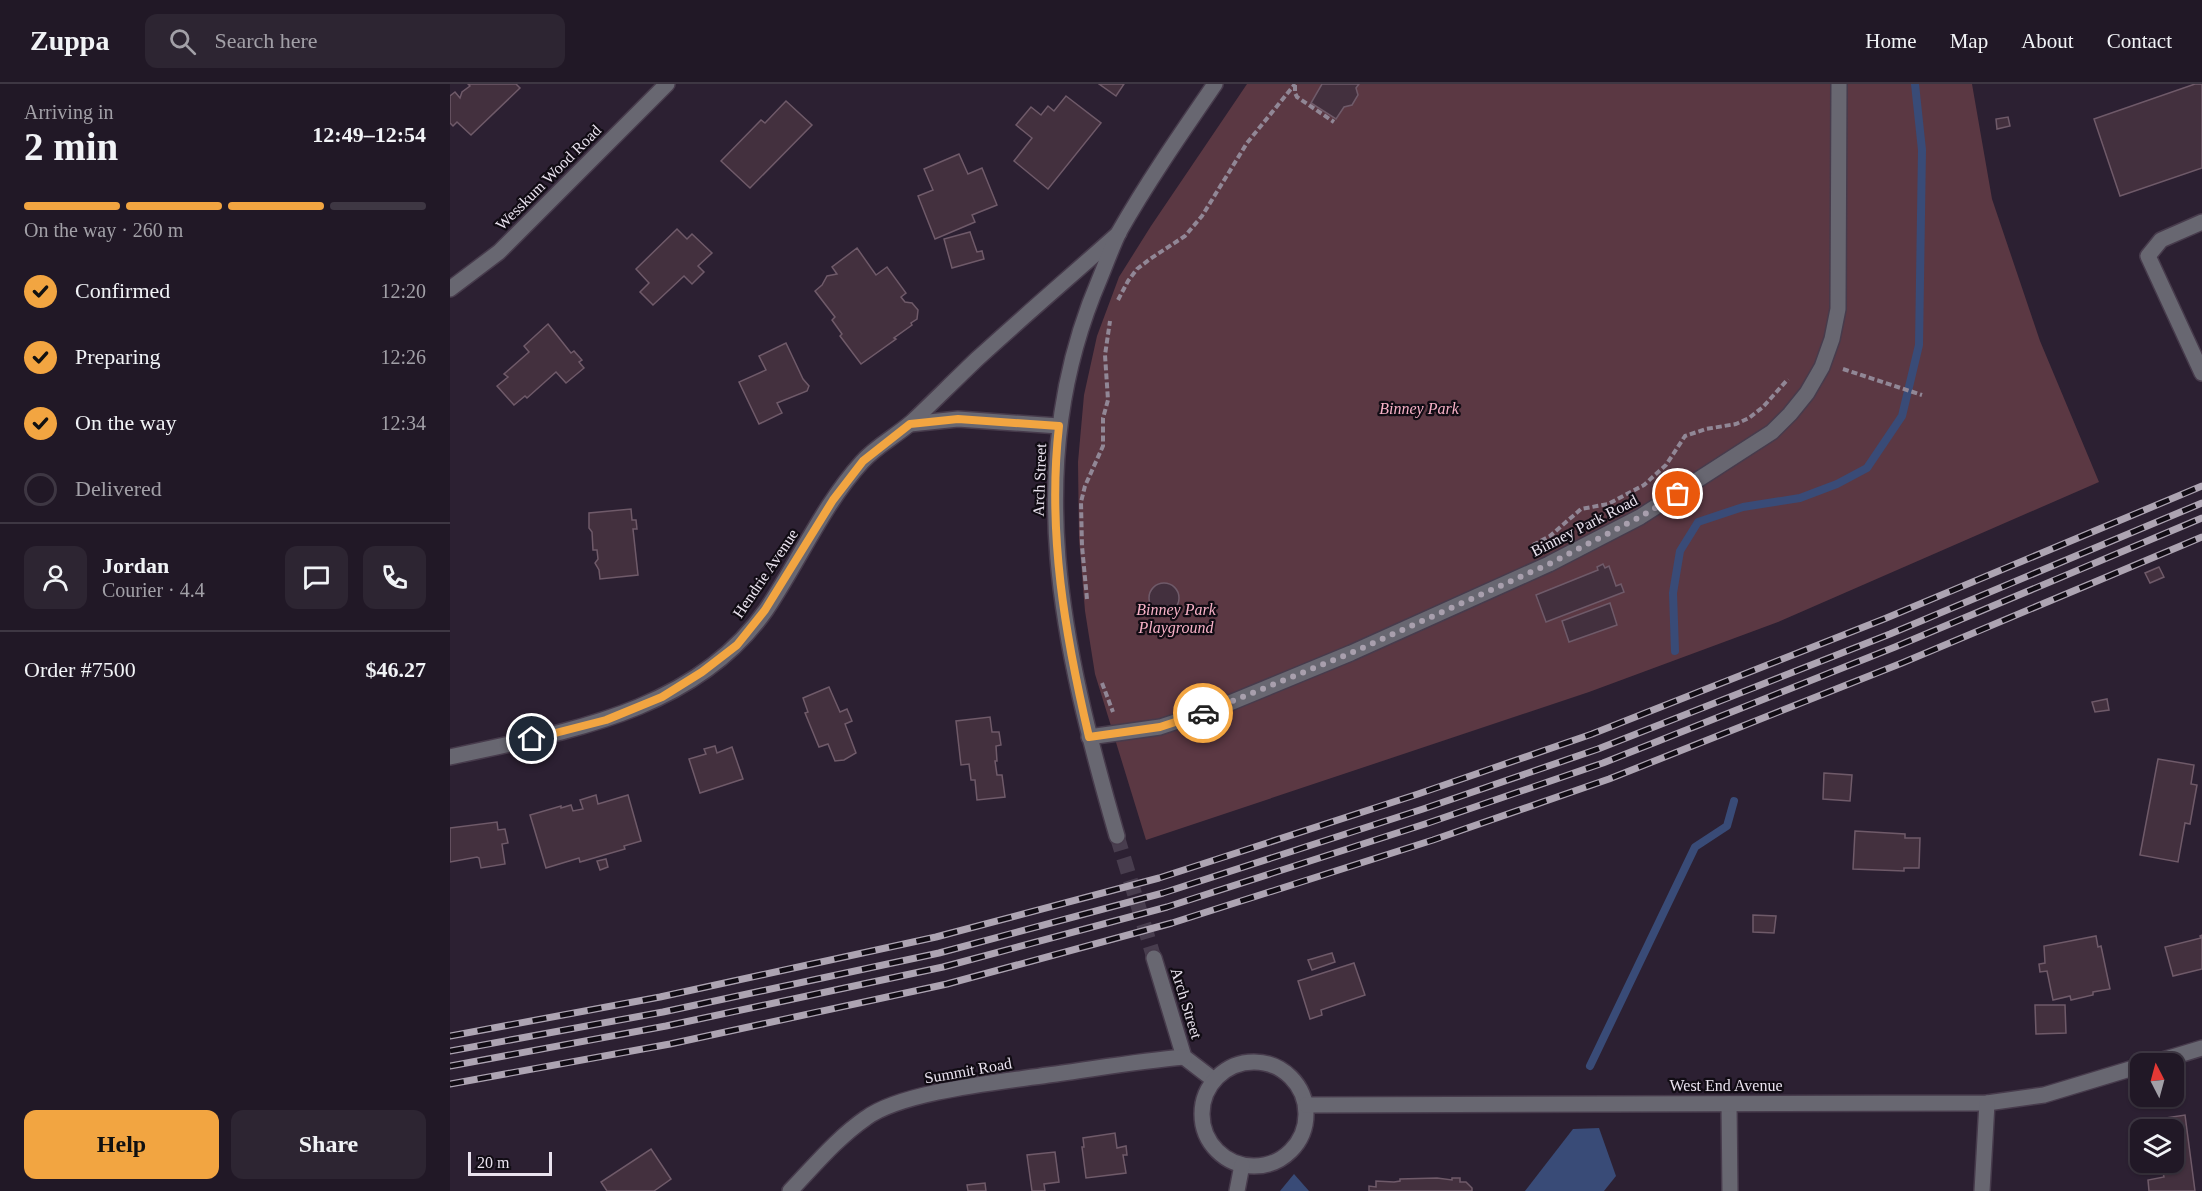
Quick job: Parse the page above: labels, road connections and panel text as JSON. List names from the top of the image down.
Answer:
{
  "streets": {
    "street": [
      "Wesskum Wood Road",
      "Arch Street",
      "Binney Park Road",
      "Hendrie Avenue",
      "Summit Road",
      "West End Avenue"
    ]
  },
  "crossings": [
    ["Arch Street", "Binney Park Road"],
    ["Arch Street", "Hendrie Avenue"],
    ["Arch Street", "Summit Road"],
    ["Arch Street", "West End Avenue"]
  ],
  "parks": ["Binney Park", "Binney Park Playground"],
  "scale_bar": "20 m",
  "north": "top",
  "page": {
    "header": "Zuppa",
    "search": "Search here",
    "nav": [
      "Home",
      "Map",
      "About",
      "Contact"
    ],
    "heading": ["2 min", "Arriving in", "12:49–12:54"],
    "panel": [
      "Jordan",
      "Courier · 4.4",
      "Order #7500",
      "$46.27"
    ],
    "bar": "On the way · 260 m",
    "list": [
      ["Confirmed", "12:20"],
      ["Preparing", "12:26"],
      ["On the way", "12:34"],
      "Delivered"
    ],
    "buttons": ["Help", "Share"],
    "scale": "20 m"
  }
}
